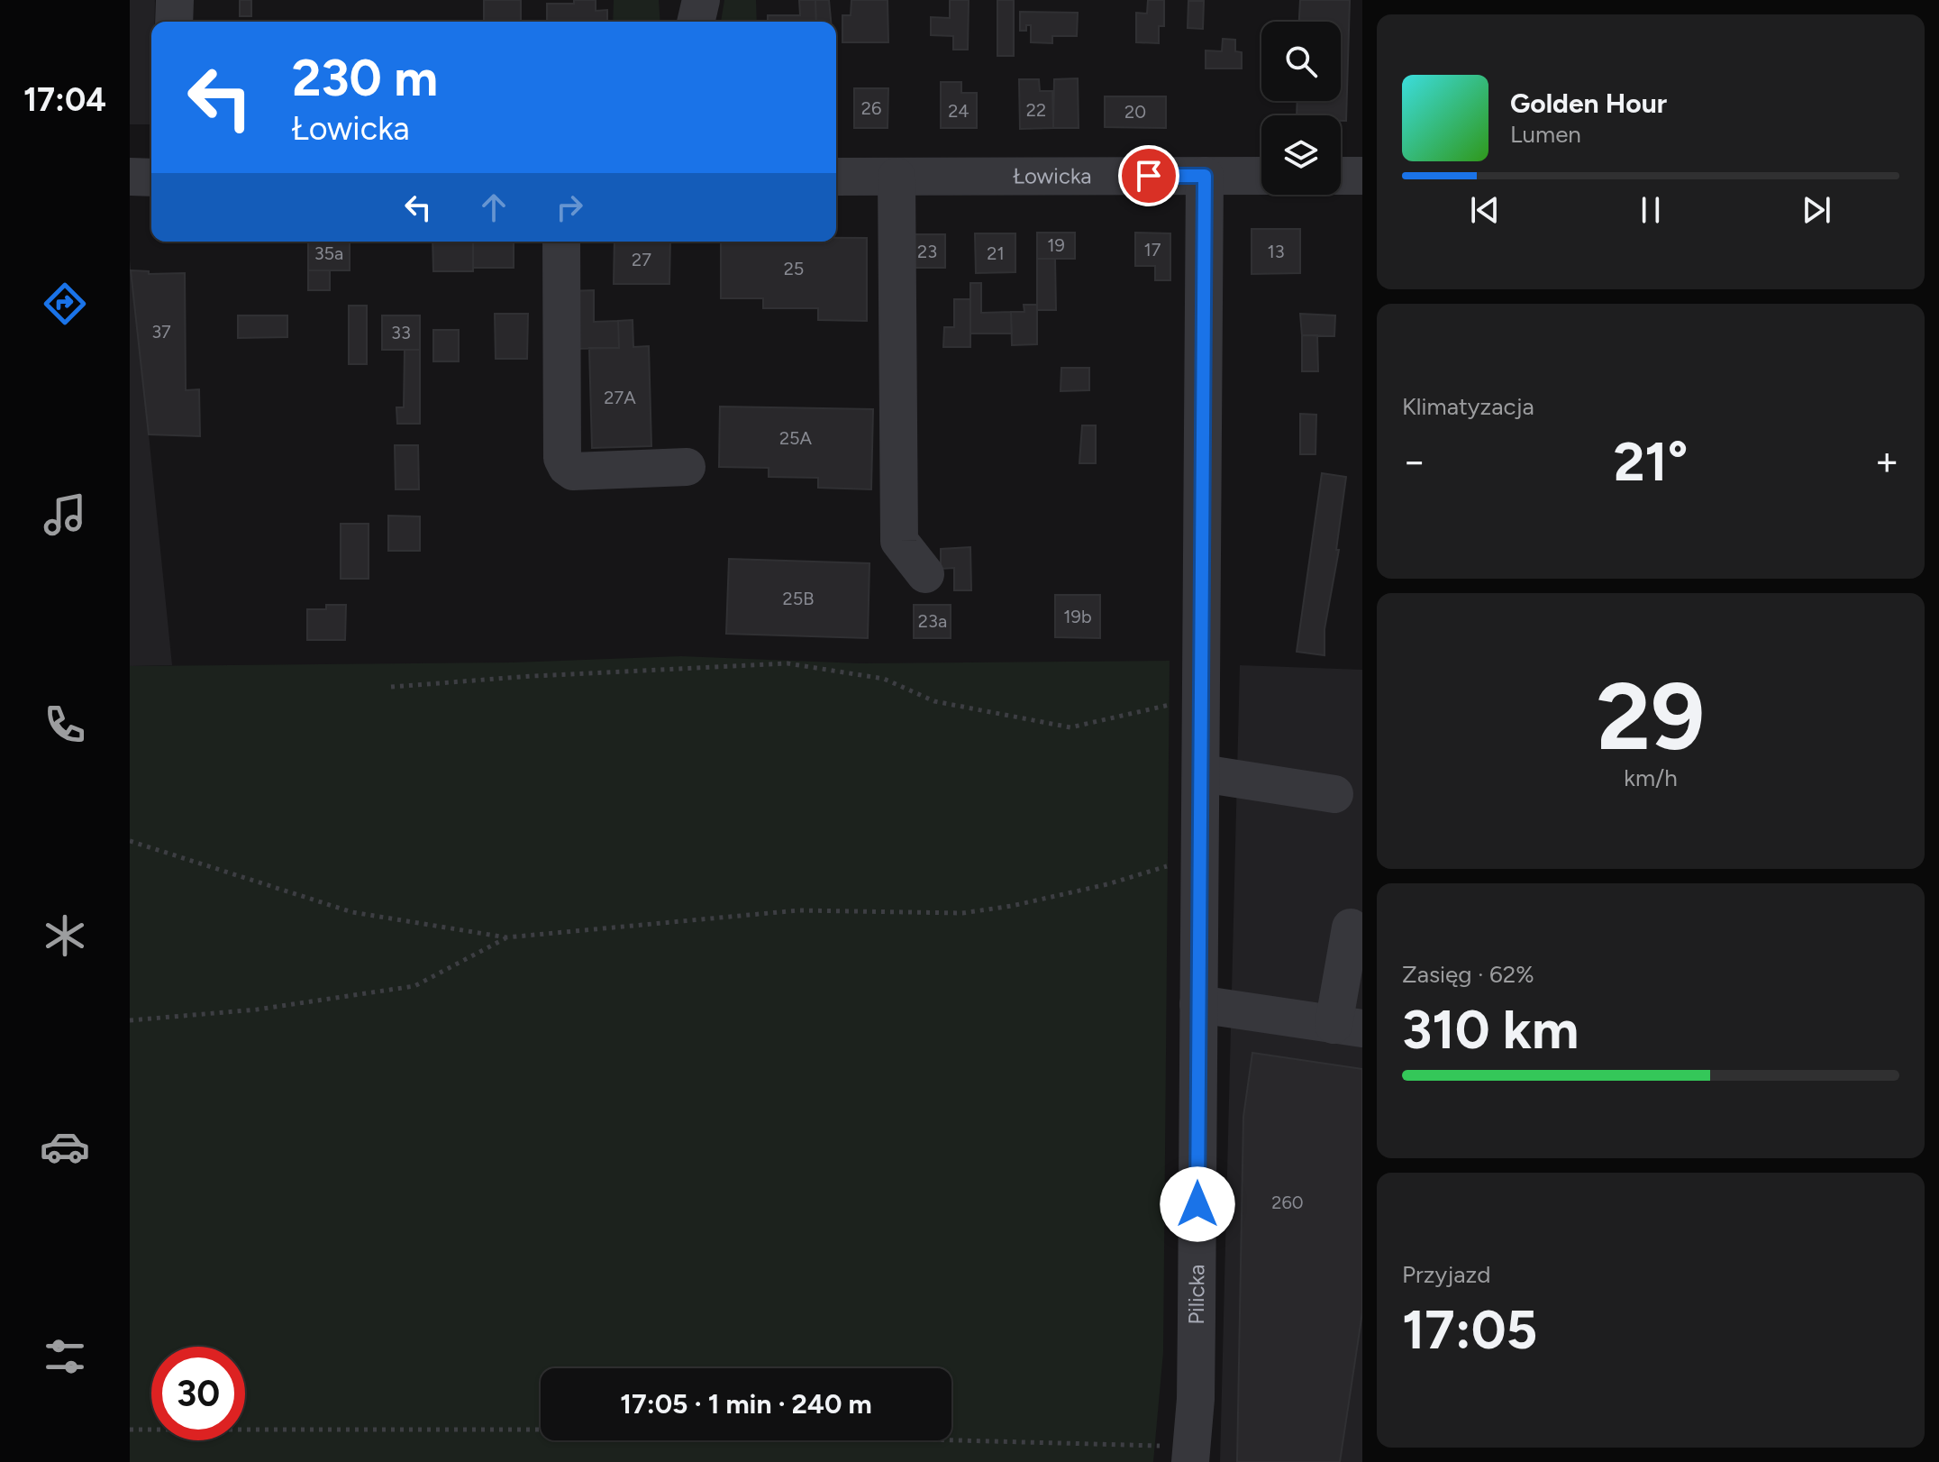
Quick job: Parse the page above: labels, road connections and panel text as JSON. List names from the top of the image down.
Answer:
{
  "streets": {
    "street": ["Łowicka", "Pilicka"]
  },
  "crossings": [
    ["Łowicka", "Pilicka"]
  ],
  "house_numbers": [
    "26",
    "22",
    "24",
    "20",
    "19",
    "17",
    "23",
    "13",
    "35a",
    "21",
    "27",
    "25",
    "37",
    "33",
    "27A",
    "25A",
    "25B",
    "19b",
    "23a",
    "260"
  ],
  "page": {
    "tabs": "17:04",
    "turn": ["230 m", "Łowicka"],
    "song": ["Golden Hour", "Lumen"],
    "tile": [
      "Klimatyzacja",
      ["29", "km/h"],
      ["Zasięg · 62%", "310 km"],
      ["Przyjazd", "17:05"]
    ],
    "heat": ["−", "21°", "+"],
    "limit": "30",
    "trip": "17:05 · 1 min · 240 m"
  }
}
